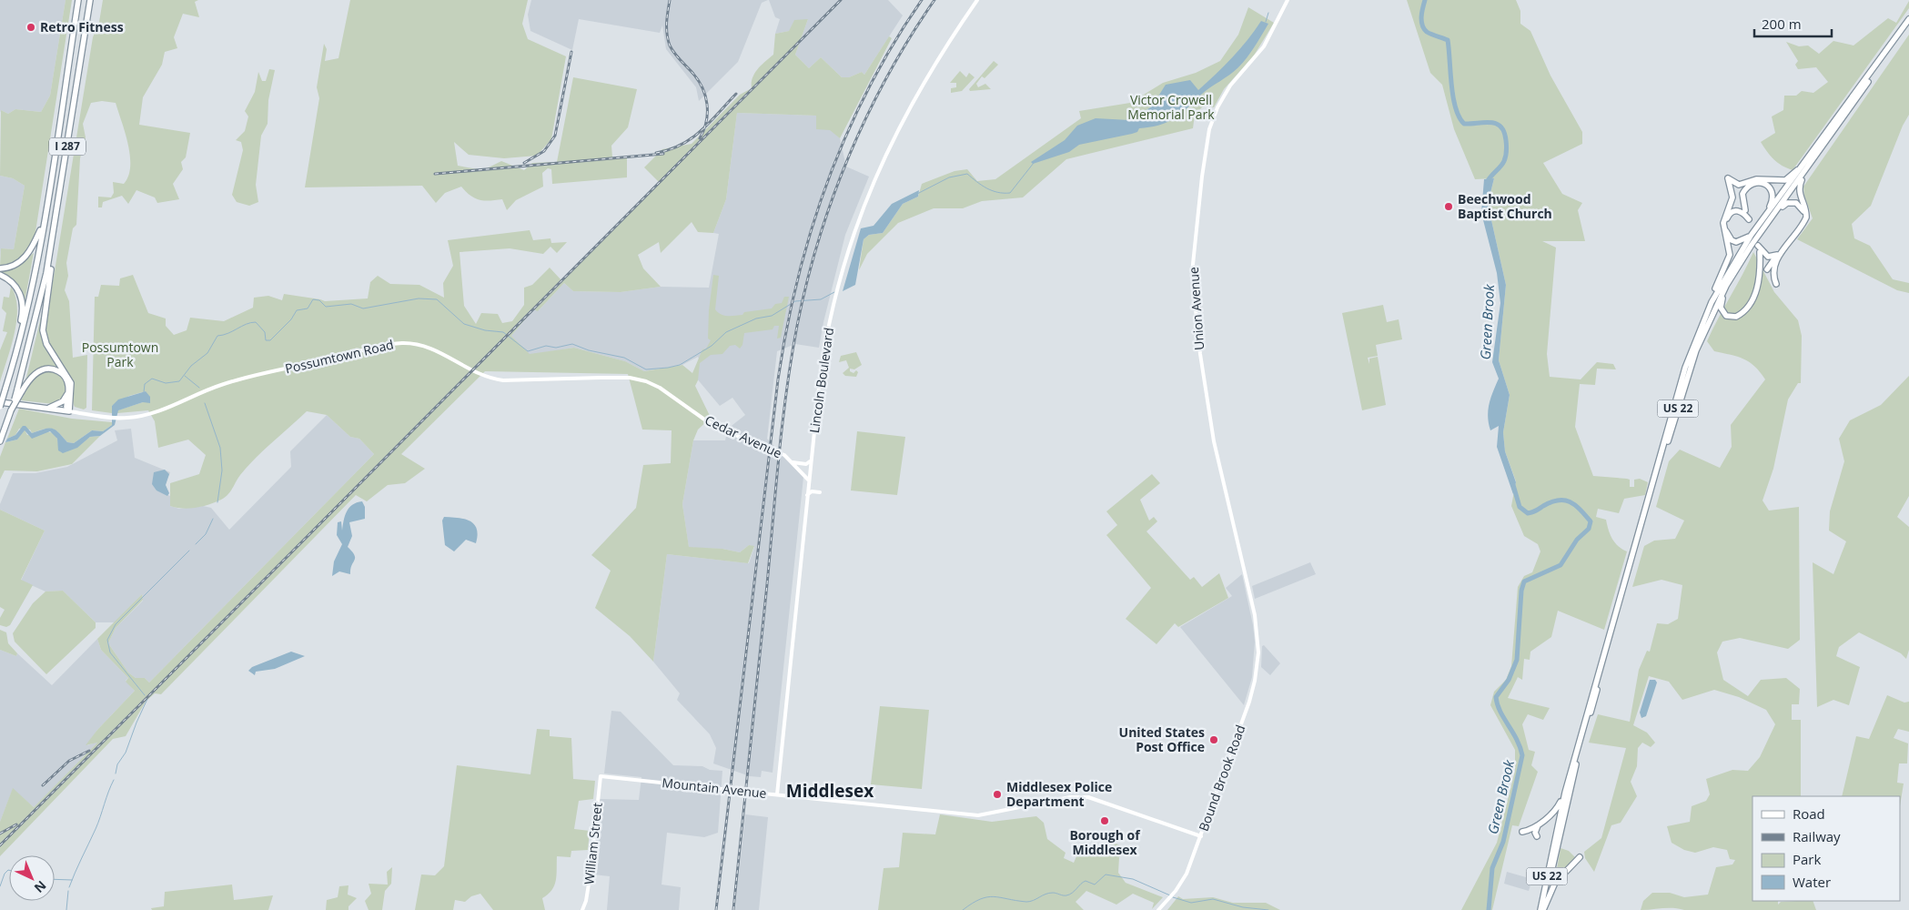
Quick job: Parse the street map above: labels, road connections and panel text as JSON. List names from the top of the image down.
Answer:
{
  "streets": {
    "highway": ["I 287", "Possumtown Road", "US 22"],
    "main road": [
      "Union Avenue",
      "Lincoln Boulevard",
      "Cedar Avenue",
      "Bound Brook Road",
      "Mountain Avenue",
      "William Street"
    ]
  },
  "crossings": [
    ["Union Avenue", "Bound Brook Road"],
    ["Possumtown Road", "Cedar Avenue"],
    ["Lincoln Boulevard", "Cedar Avenue"],
    ["Lincoln Boulevard", "Mountain Avenue"],
    ["Bound Brook Road", "Mountain Avenue"],
    ["Mountain Avenue", "William Street"]
  ],
  "districts": ["Middlesex"],
  "water": ["Green Brook"],
  "parks": ["Victor Crowell Memorial Park", "Possumtown Park"],
  "places": [
    "Retro Fitness",
    "Beechwood Baptist Church",
    "United States Post Office",
    "Middlesex Police Department",
    "Borough of Middlesex"
  ],
  "legend": [
    "Road",
    "Railway",
    "Park",
    "Water"
  ],
  "scale_bar": "200 m",
  "north": "bottom right"
}
